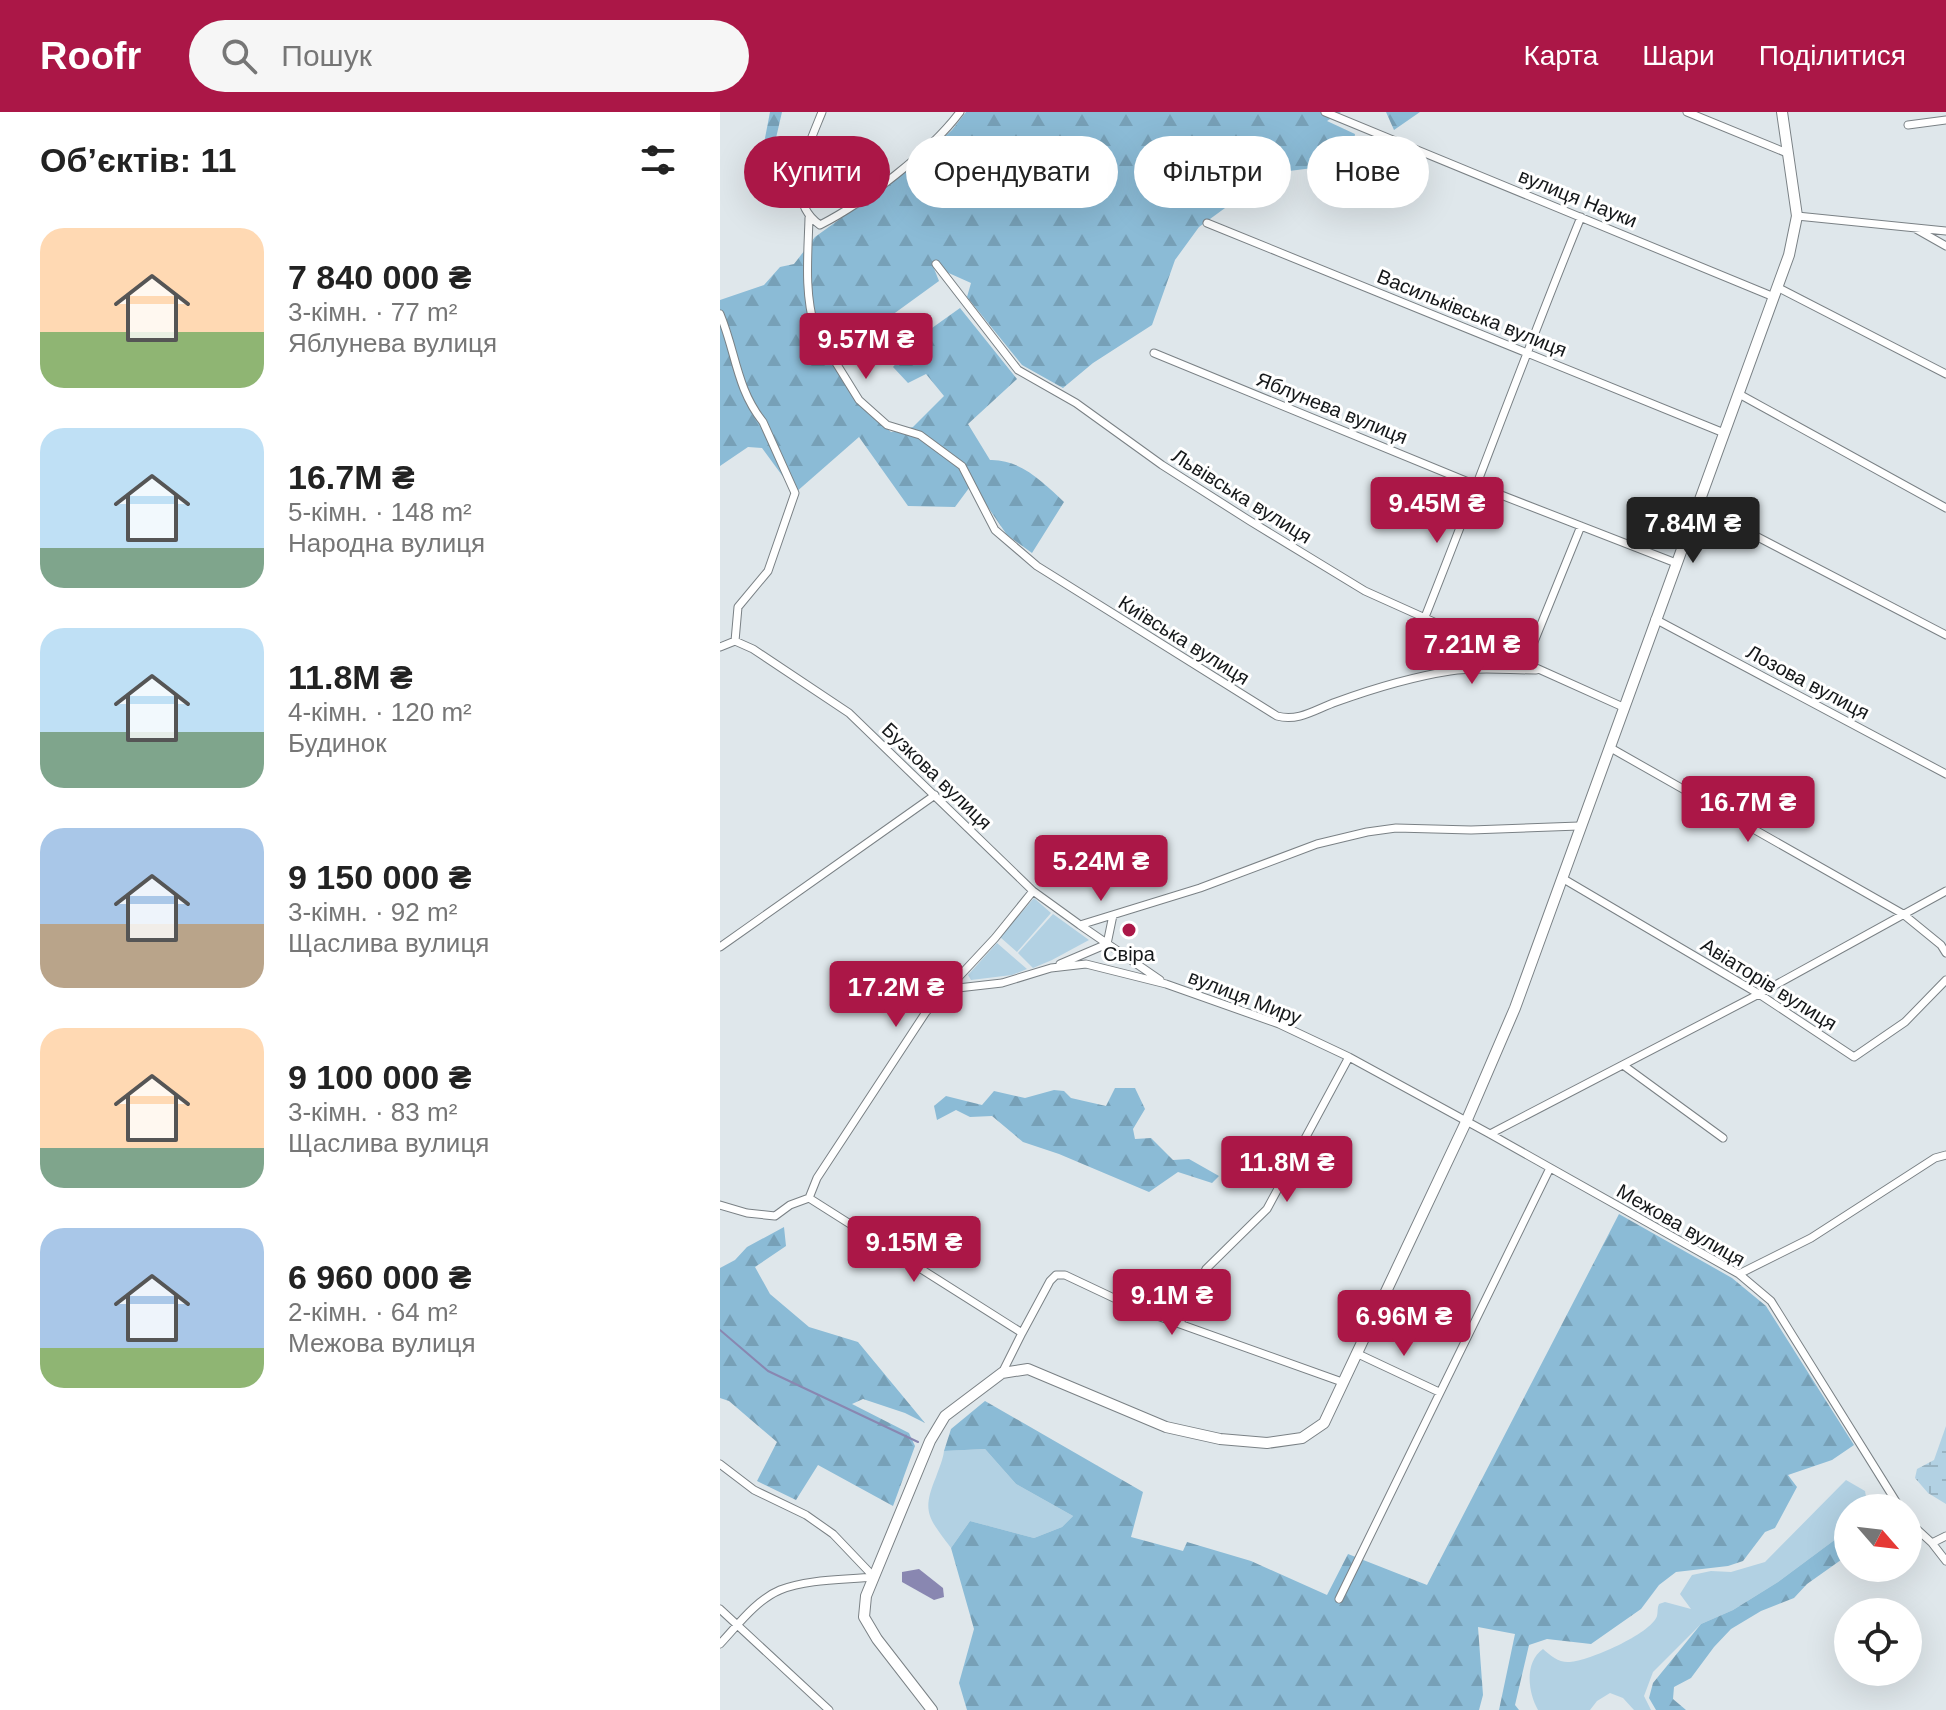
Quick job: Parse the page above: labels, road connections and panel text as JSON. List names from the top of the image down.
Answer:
{
  "streets": {
    "street": [
      "вулиця Науки",
      "Васильківська вулиця",
      "Яблунева вулиця",
      "Львівська вулиця",
      "Київська вулиця",
      "Лозова вулиця",
      "Бузкова вулиця",
      "Авіаторів вулиця",
      "вулиця Миру",
      "Межова вулиця"
    ]
  },
  "crossings": [
    ["Львівська вулиця", "Київська вулиця"],
    ["Бузкова вулиця", "вулиця Миру"],
    ["вулиця Миру", "Межова вулиця"]
  ],
  "places": ["Свіра"],
  "north": "bottom right",
  "page": {
    "header": "Roofr",
    "search": "Пошук",
    "nav": ["Карта", "Шари", "Поділитися"],
    "heading": "Об’єктів: 11",
    "chip": [
      "Купити",
      "Орендувати",
      "Фільтри",
      "Нове"
    ],
    "list": [
      {
        "name": "7 840 000 ₴",
        "note": "3-кімн. · 77 m² · Яблунева вулиця"
      },
      {
        "name": "16.7M ₴",
        "note": "5-кімн. · 148 m² · Народна вулиця"
      },
      {
        "name": "11.8M ₴",
        "note": "4-кімн. · 120 m² · Будинок"
      },
      {
        "name": "9 150 000 ₴",
        "note": "3-кімн. · 92 m² · Щаслива вулиця"
      },
      {
        "name": "9 100 000 ₴",
        "note": "3-кімн. · 83 m² · Щаслива вулиця"
      },
      {
        "name": "6 960 000 ₴",
        "note": "2-кімн. · 64 m² · Межова вулиця"
      }
    ],
    "price": [
      "9.57M ₴",
      "9.45M ₴",
      "7.84M ₴",
      "7.21M ₴",
      "16.7M ₴",
      "5.24M ₴",
      "17.2M ₴",
      "11.8M ₴",
      "9.15M ₴",
      "9.1M ₴",
      "6.96M ₴"
    ]
  }
}
